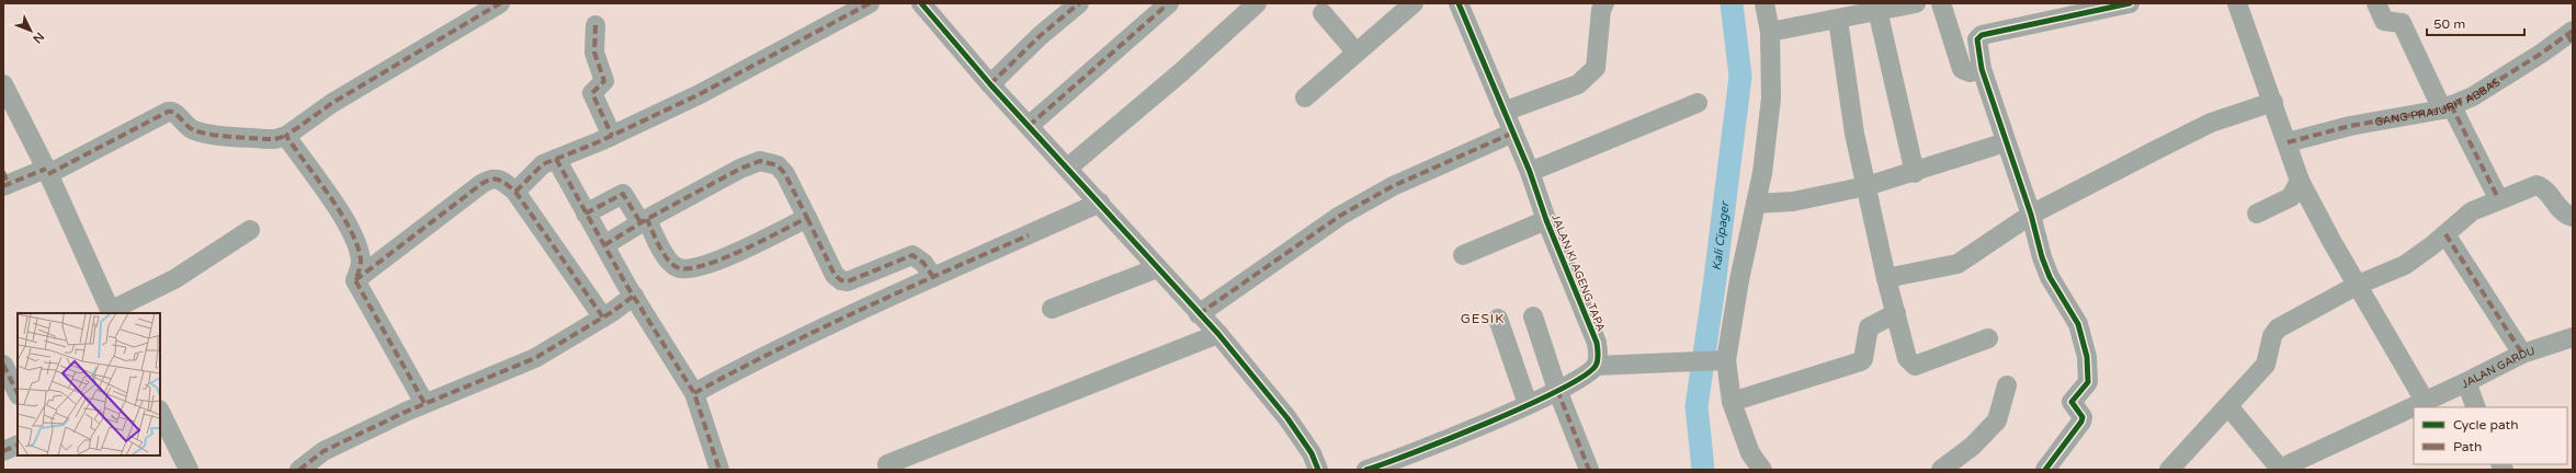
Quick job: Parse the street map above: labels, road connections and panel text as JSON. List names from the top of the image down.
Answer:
{
  "streets": {
    "street": ["GANG PRAJURIT ABBAS", "JALAN KI AGENG TAPA", "JALAN GARDU"]
  },
  "districts": ["GESIK"],
  "water": ["Kali Cipager"],
  "legend": ["Cycle path", "Path"],
  "scale_bar": "50 m",
  "north": "bottom right"
}
